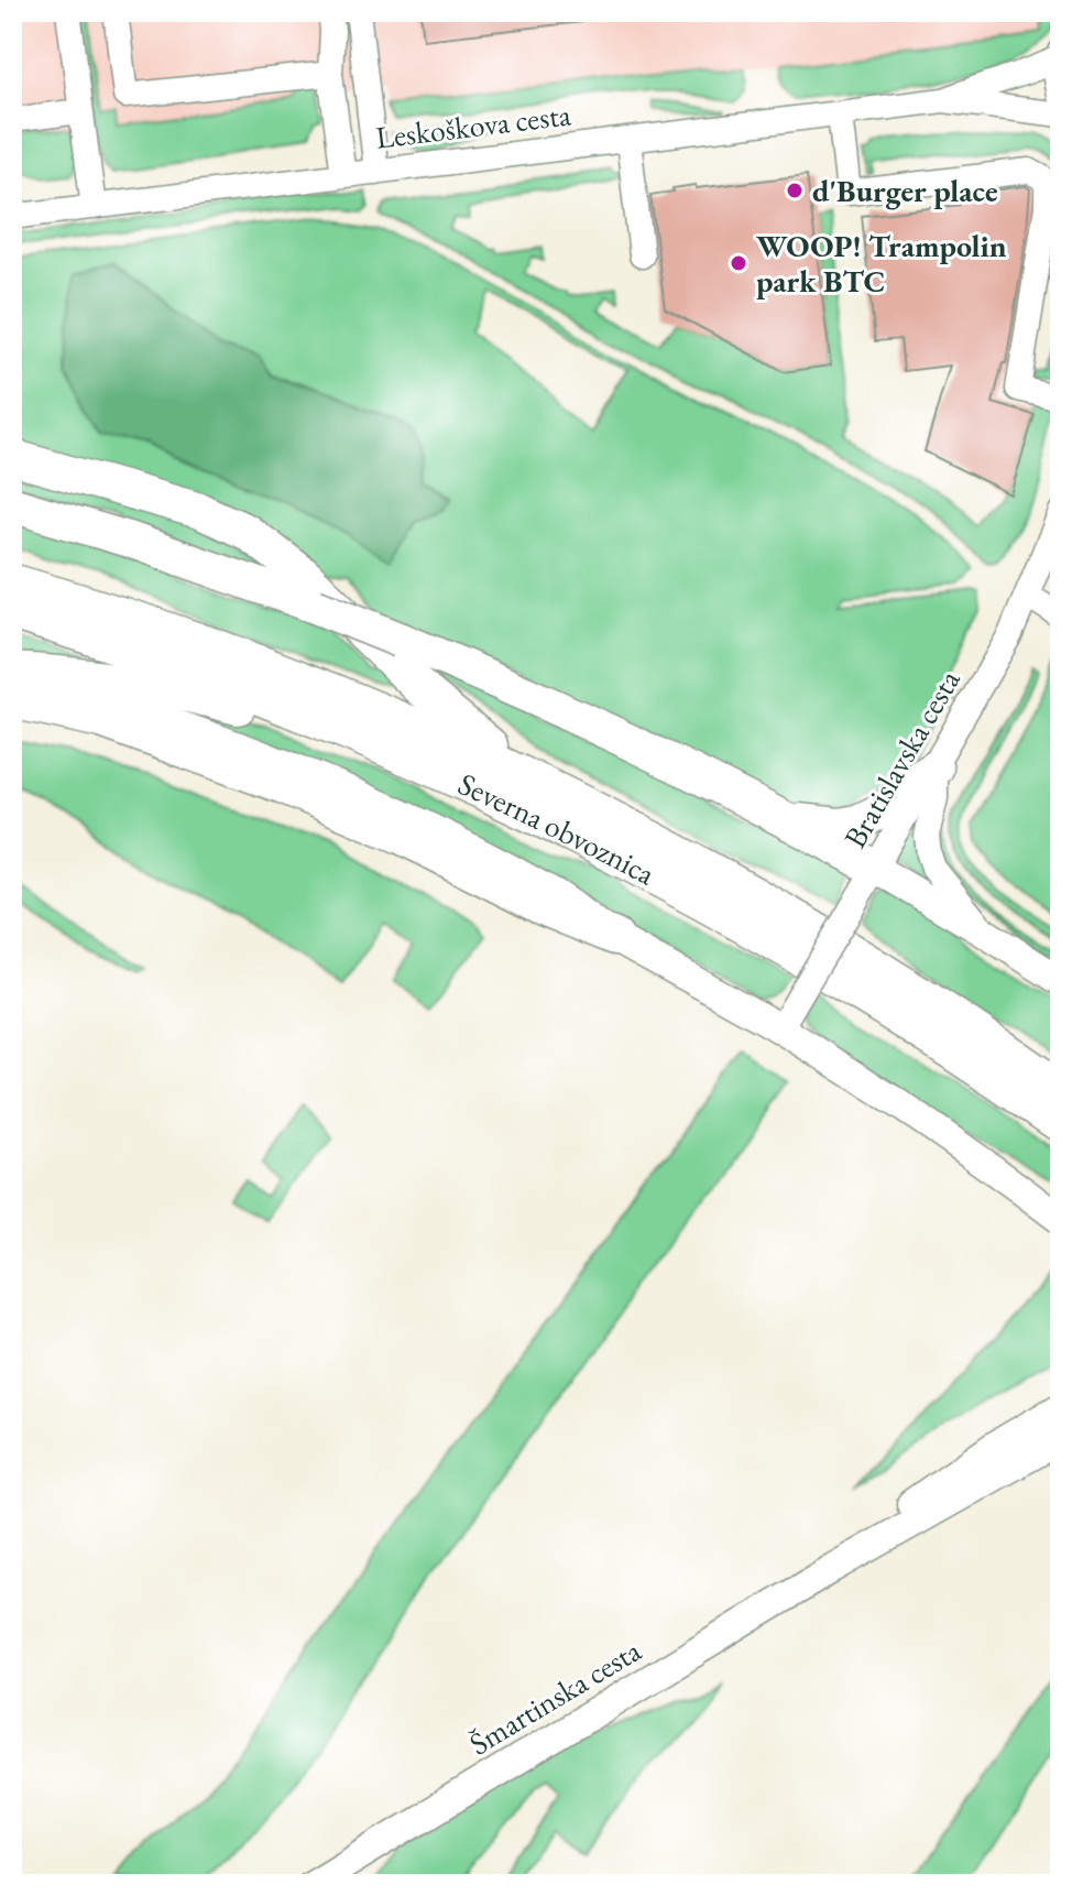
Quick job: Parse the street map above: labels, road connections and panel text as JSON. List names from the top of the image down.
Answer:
{
  "streets": {
    "highway": ["Severna obvoznica"],
    "main road": ["Šmartinska cesta"],
    "street": ["Leskoškova cesta", "Bratislavska cesta"]
  },
  "places": ["d'Burger place", "WOOP! Trampolin park BTC"]
}
